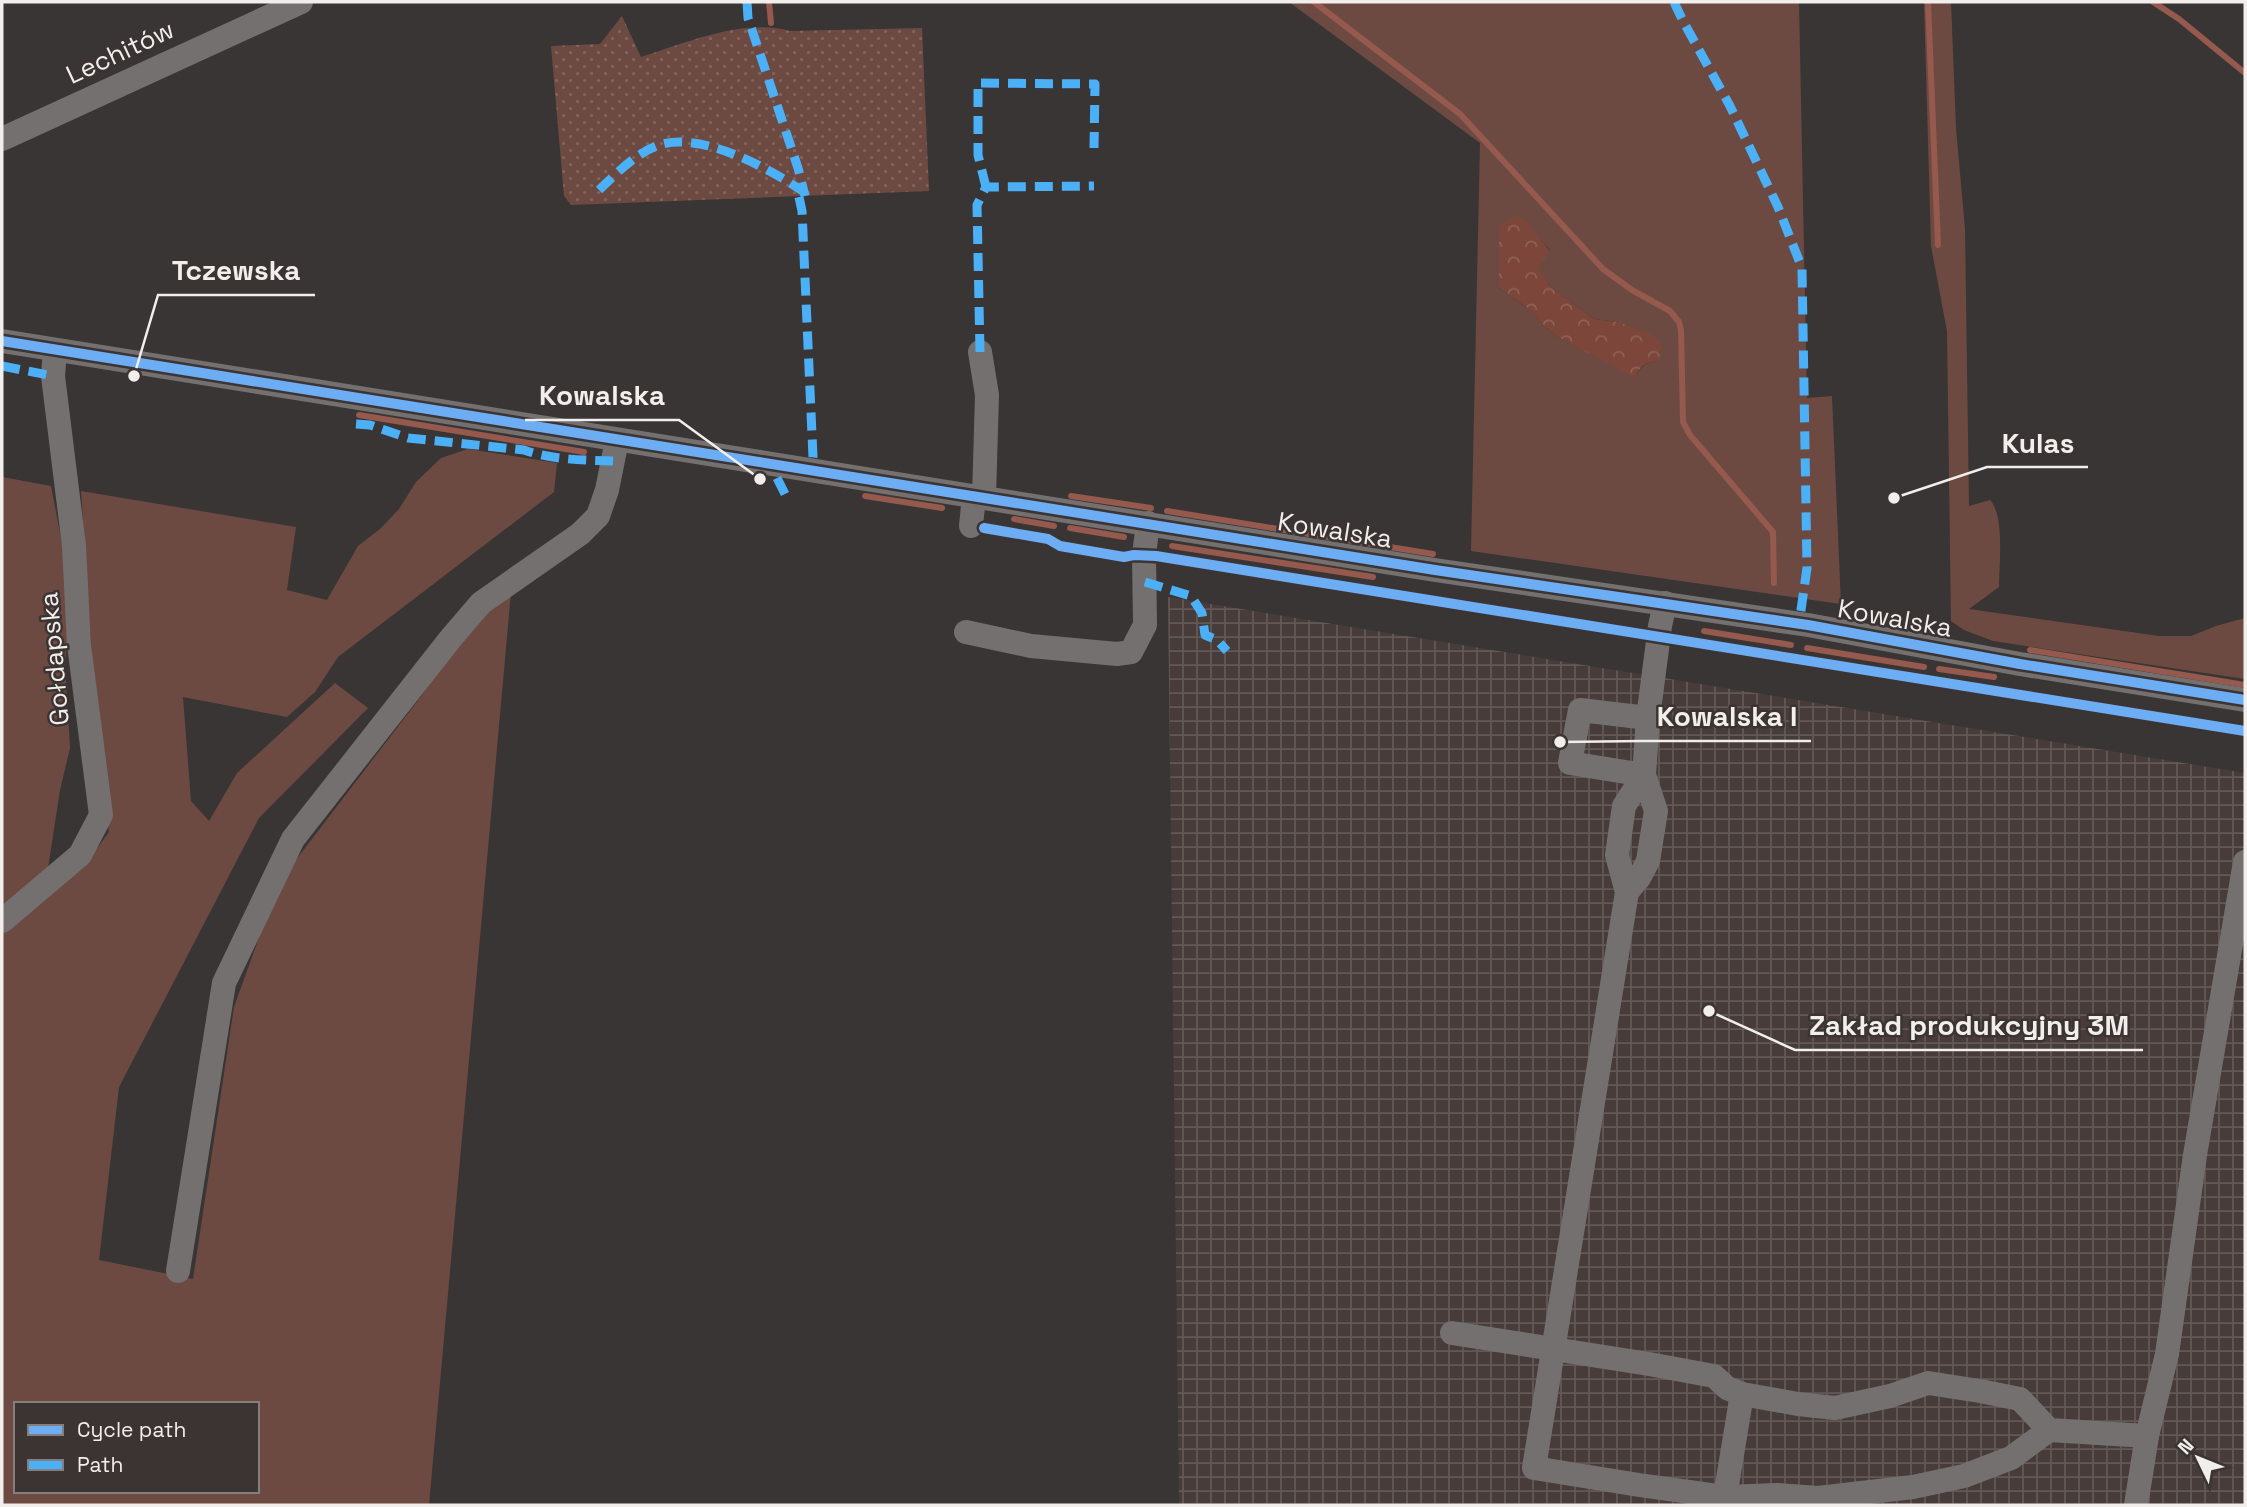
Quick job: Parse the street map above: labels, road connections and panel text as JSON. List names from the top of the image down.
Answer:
{
  "streets": {
    "street": ["Lechitów", "Kowalska", "Gołdapska"]
  },
  "crossings": [
    ["Kowalska", "Gołdapska"]
  ],
  "places": [
    "Tczewska",
    "Kowalska",
    "Kulas",
    "Kowalska I",
    "Zakład produkcyjny 3M"
  ],
  "legend": ["Cycle path", "Path"],
  "north": "top left"
}
